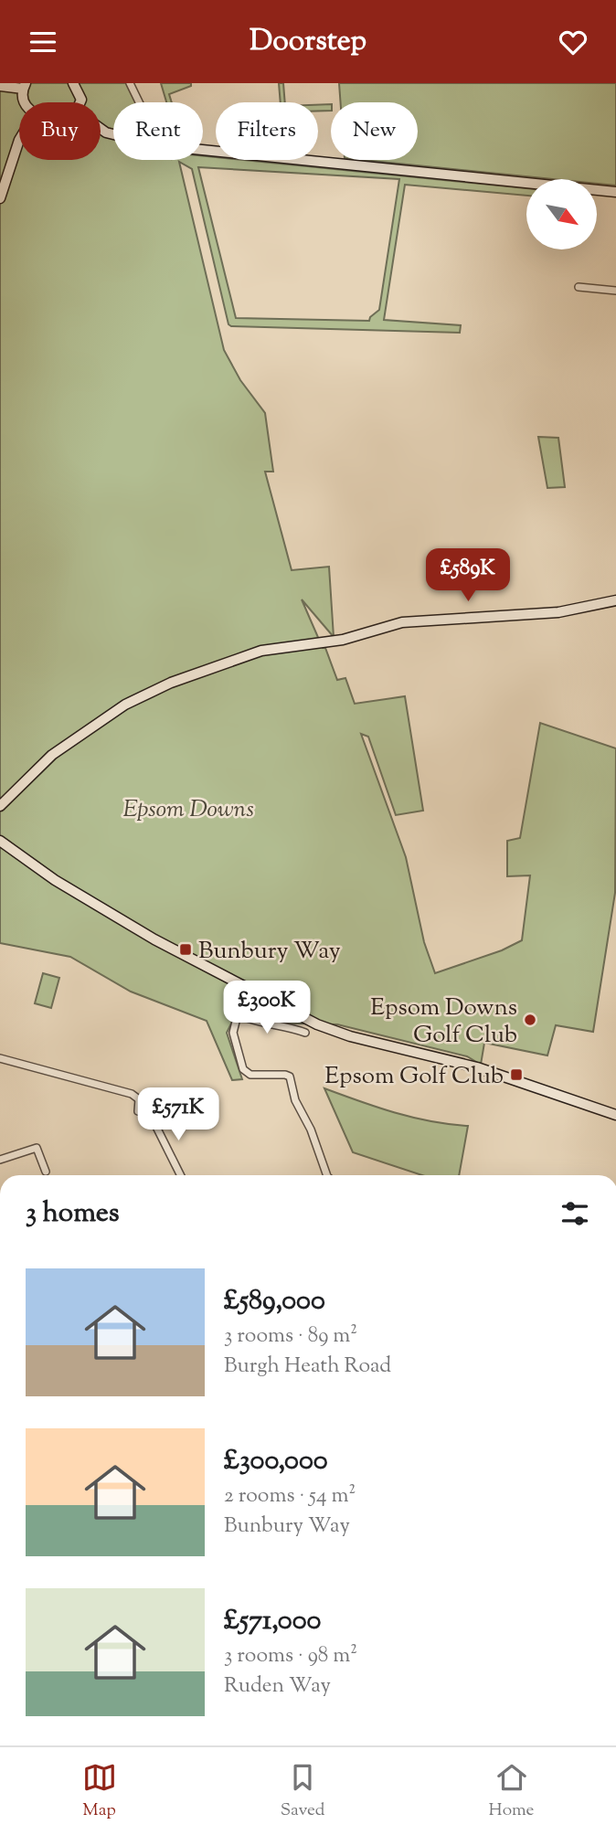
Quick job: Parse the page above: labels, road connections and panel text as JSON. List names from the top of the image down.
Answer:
{
  "parks": ["Epsom Downs"],
  "places": {
    "transit": ["Bunbury Way", "Epsom Golf Club"],
    "other": ["Epsom Downs Golf Club"]
  },
  "north": "bottom right",
  "page": {
    "header": "Doorstep",
    "chip": [
      "Buy",
      "Rent",
      "Filters",
      "New"
    ],
    "price": ["£589K", "£300K", "£571K"],
    "heading": "3 homes",
    "list": [
      {
        "name": "£589,000",
        "note": "3 rooms · 89 m² · Burgh Heath Road"
      },
      {
        "name": "£300,000",
        "note": "2 rooms · 54 m² · Bunbury Way"
      },
      {
        "name": "£571,000",
        "note": "3 rooms · 98 m² · Ruden Way"
      }
    ],
    "tabs": ["Map", "Saved", "Home"]
  }
}
